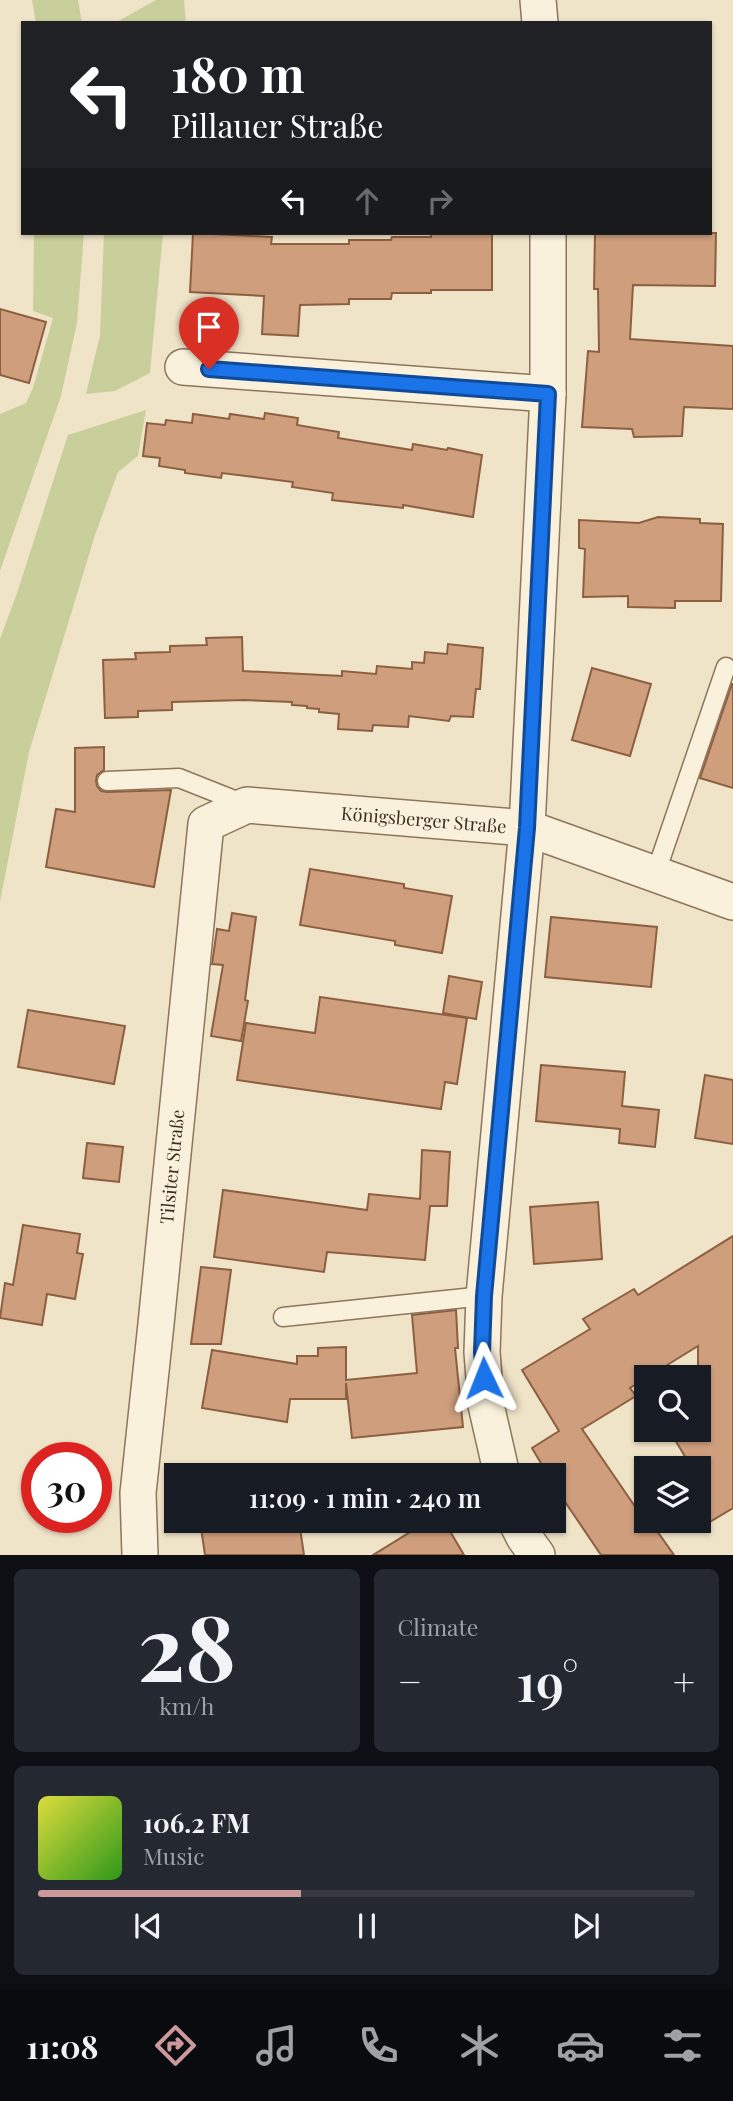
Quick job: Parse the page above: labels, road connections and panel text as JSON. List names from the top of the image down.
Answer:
{
  "streets": {
    "street": ["Königsberger Straße", "Tilsiter Straße"]
  },
  "crossings": [
    ["Königsberger Straße", "Tilsiter Straße"]
  ],
  "page": {
    "turn": ["180 m", "Pillauer Straße"],
    "limit": "30",
    "trip": "11:09 · 1 min · 240 m",
    "tile": [
      ["28", "km/h"],
      "Climate"
    ],
    "heat": ["−", "19°", "+"],
    "song": ["106.2 FM", "Music"],
    "tabs": "11:08"
  }
}
